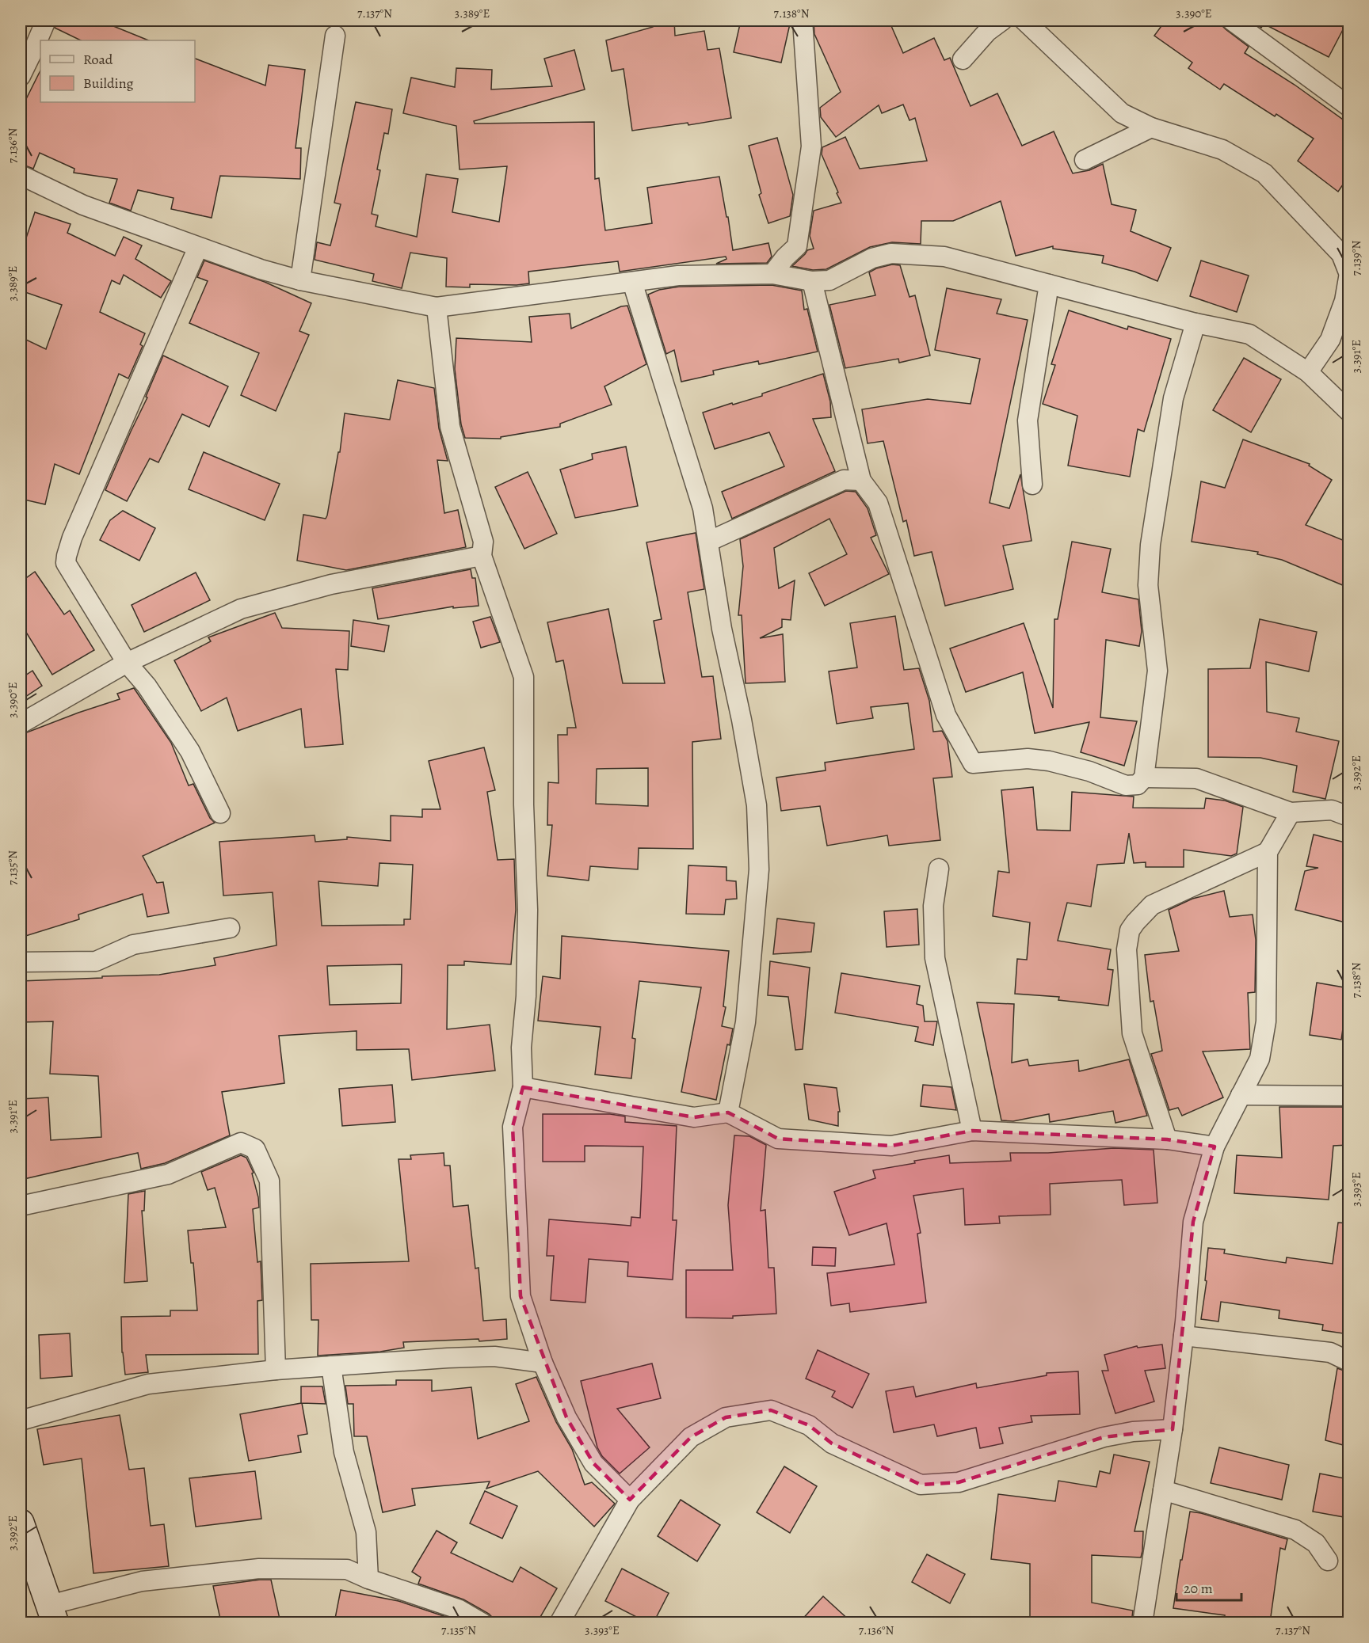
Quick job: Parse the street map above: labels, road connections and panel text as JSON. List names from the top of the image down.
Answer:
{
  "legend": ["Road", "Building"],
  "scale_bar": "20 m",
  "coordinates": [
    "7.137°N",
    "3.389°E",
    "7.138°N",
    "3.390°E",
    "7.136°N",
    "7.139°N",
    "3.391°E",
    "3.392°E",
    "7.135°N",
    "3.393°E"
  ]
}
